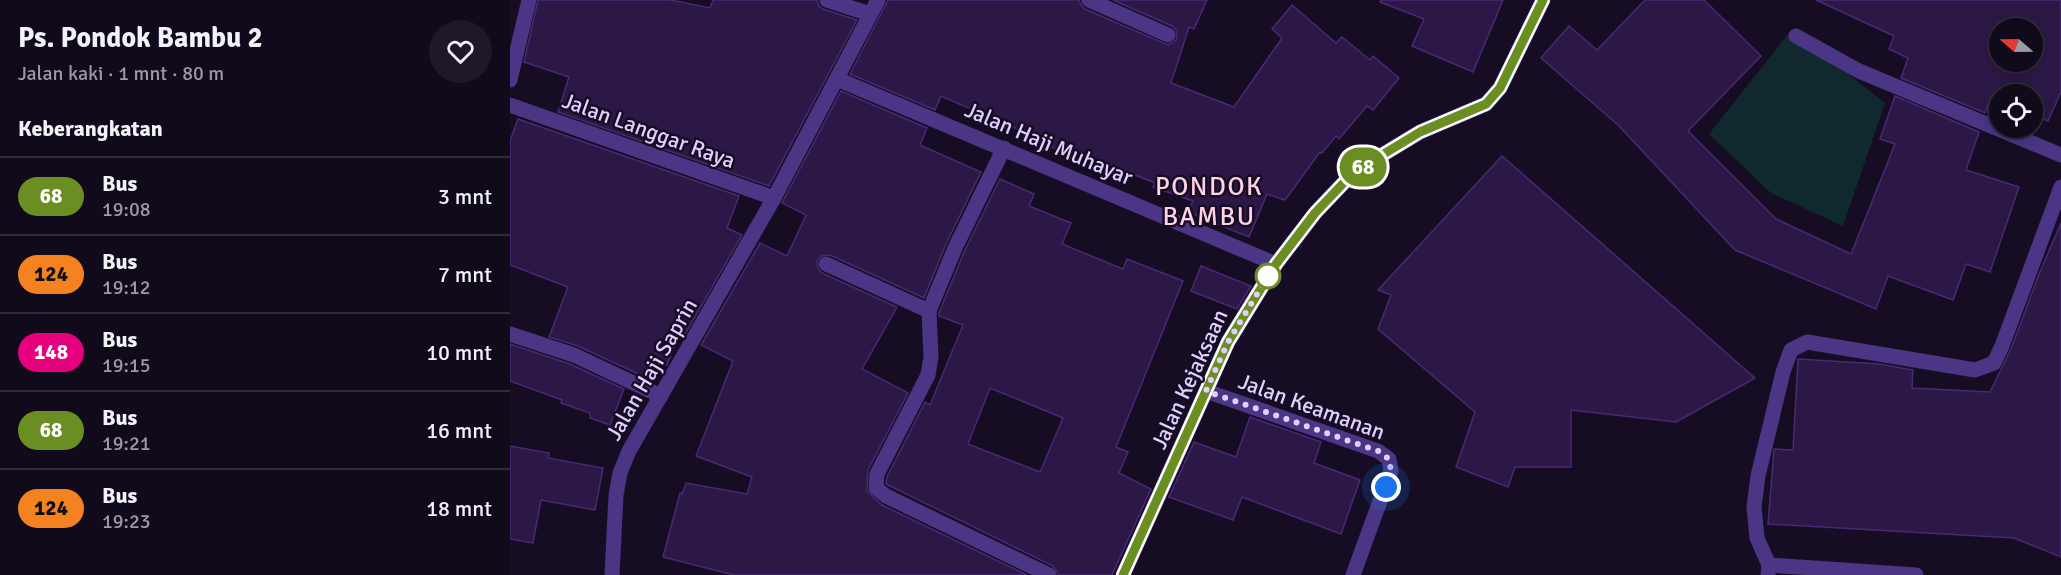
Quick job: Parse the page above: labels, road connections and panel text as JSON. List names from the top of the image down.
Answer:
{
  "streets": {
    "street": [
      "Jalan Langgar Raya",
      "Jalan Haji Muhayar",
      "Jalan Haji Saprin",
      "Jalan Kejaksaan",
      "Jalan Keamanan"
    ]
  },
  "crossings": [
    ["Jalan Langgar Raya", "Jalan Haji Saprin"],
    ["Jalan Haji Muhayar", "Jalan Haji Saprin"],
    ["Jalan Haji Muhayar", "Jalan Kejaksaan"],
    ["Jalan Kejaksaan", "Jalan Keamanan"]
  ],
  "districts": ["PONDOK BAMBU"],
  "lines": ["bus line 68"],
  "north": "left",
  "page": {
    "heading": [
      ["Ps. Pondok Bambu 2", "Jalan kaki · 1 mnt · 80 m"],
      "Keberangkatan"
    ],
    "on_map": "68",
    "list": [
      {
        "mark": "68",
        "name": "Bus",
        "note": "19:08",
        "value": "3 mnt"
      },
      {
        "mark": "124",
        "name": "Bus",
        "note": "19:12",
        "value": "7 mnt"
      },
      {
        "mark": "148",
        "name": "Bus",
        "note": "19:15",
        "value": "10 mnt"
      },
      {
        "mark": "68",
        "name": "Bus",
        "note": "19:21",
        "value": "16 mnt"
      },
      {
        "mark": "124",
        "name": "Bus",
        "note": "19:23",
        "value": "18 mnt"
      }
    ]
  }
}
